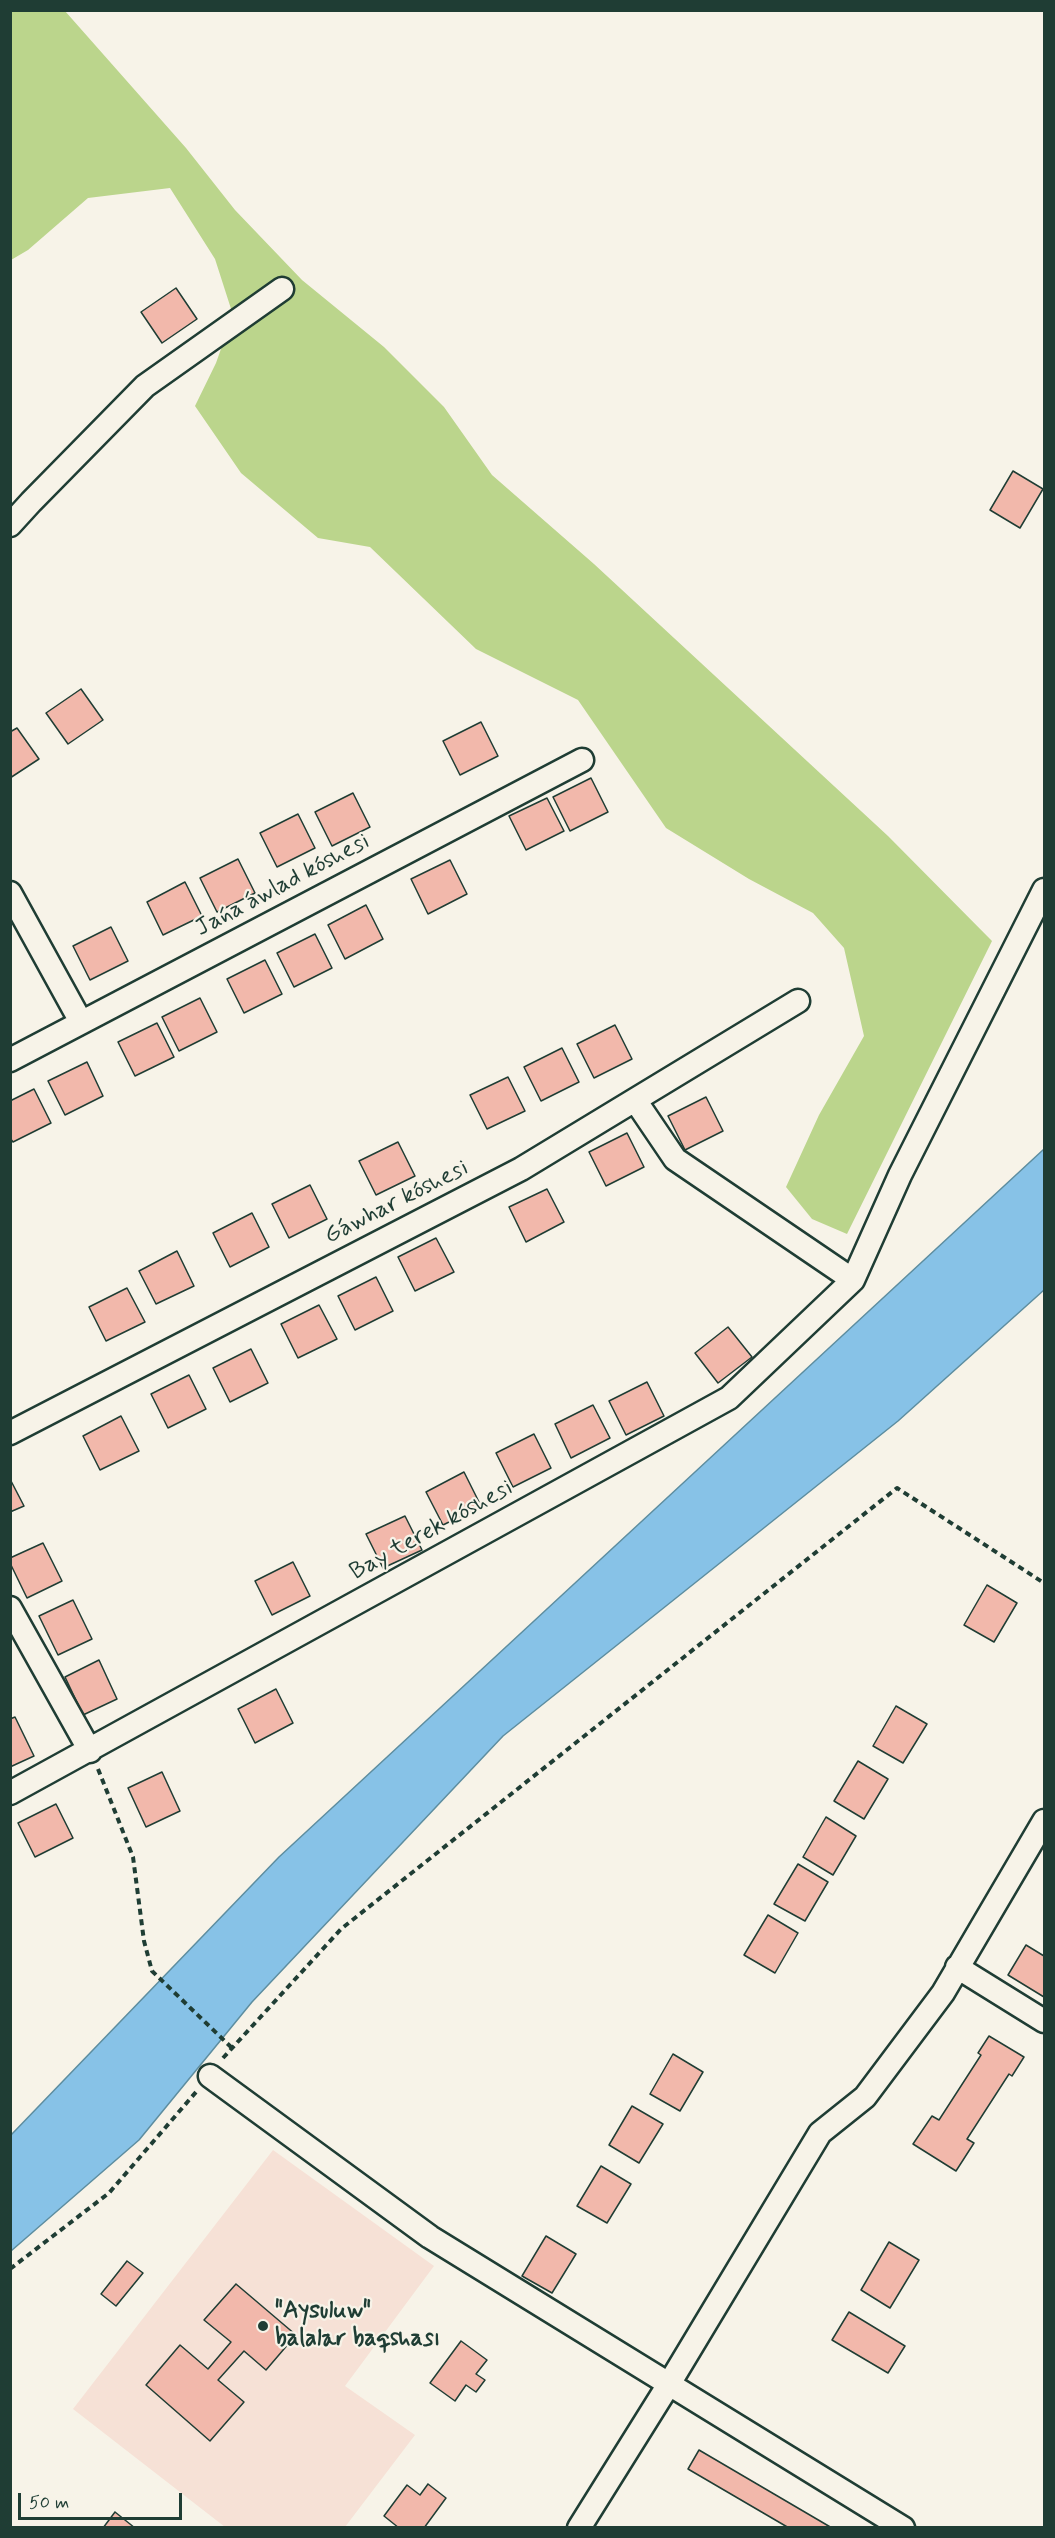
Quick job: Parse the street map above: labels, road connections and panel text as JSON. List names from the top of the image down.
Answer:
{
  "streets": {
    "street": ["Jańa áwlad kóshesi", "Gáwhar kóshesi", "Bay terek kóshesi"]
  },
  "places": ["\"Aysuluw\" balalar baqshası"],
  "scale_bar": "50 m"
}
